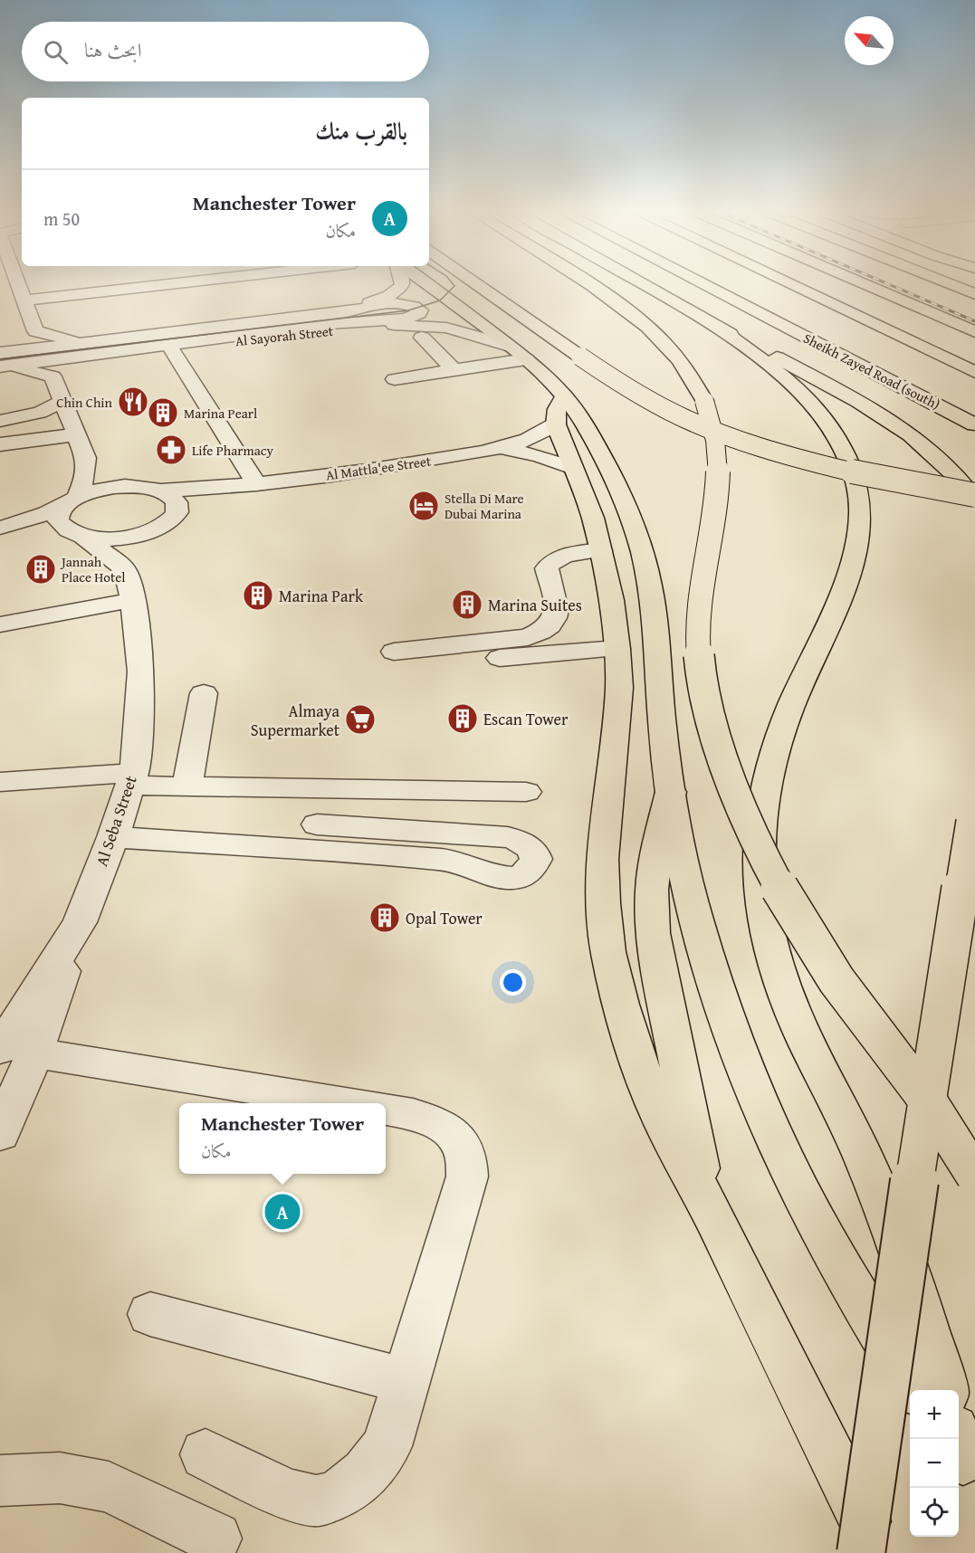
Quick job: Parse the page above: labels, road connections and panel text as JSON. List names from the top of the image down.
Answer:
{
  "streets": {
    "main road": ["Sheikh Zayed Road (south)"],
    "street": ["Al Sayorah Street", "Al Mattla'ee Street", "Al Seba Street"]
  },
  "places": {
    "restaurant": ["Chin Chin"],
    "building": [
      "Marina Pearl",
      "Jannah Place Hotel",
      "Marina Park",
      "Marina Suites",
      "Escan Tower",
      "Opal Tower"
    ],
    "pharmacy": ["Life Pharmacy"],
    "hotel": ["Stella Di Mare Dubai Marina"],
    "supermarket": ["Almaya Supermarket"]
  },
  "north": "top left",
  "page": {
    "search": "ابحث هنا",
    "heading": "بالقرب منك",
    "list": [
      {
        "mark": "A",
        "name": "Manchester Tower",
        "note": "مكان",
        "value": "50 m"
      }
    ],
    "popup": ["Manchester Tower", "مكان"],
    "pins": "A",
    "map_buttons": ["+", "−"]
  }
}
